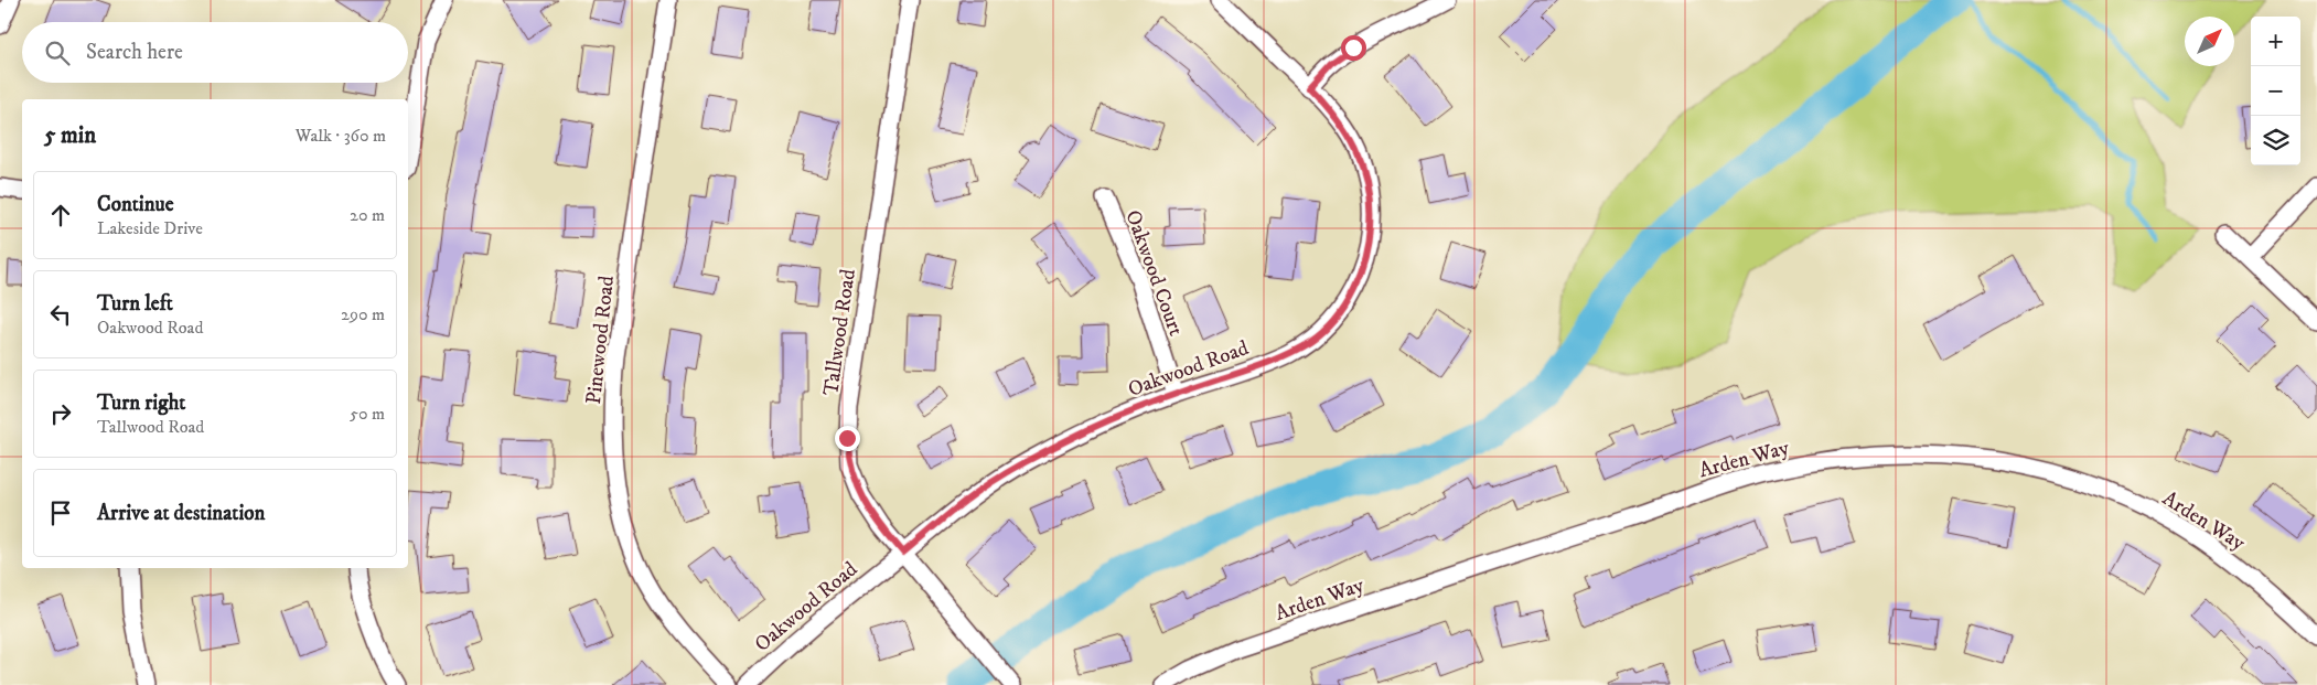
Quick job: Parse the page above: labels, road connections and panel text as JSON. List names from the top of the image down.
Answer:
{
  "streets": {
    "street": [
      "Oakwood Court",
      "Tallwood Road",
      "Pinewood Road",
      "Oakwood Road",
      "Arden Way"
    ]
  },
  "crossings": [
    ["Oakwood Court", "Oakwood Road"],
    ["Tallwood Road", "Oakwood Road"]
  ],
  "north": "top right",
  "page": {
    "map_buttons": ["+", "−"],
    "search": "Search here",
    "heading": ["5 min", "Walk · 360 m"],
    "list": [
      ["Continue", "Lakeside Drive", "20 m"],
      ["Turn left", "Oakwood Road", "290 m"],
      ["Turn right", "Tallwood Road", "50 m"],
      "Arrive at destination"
    ]
  }
}
